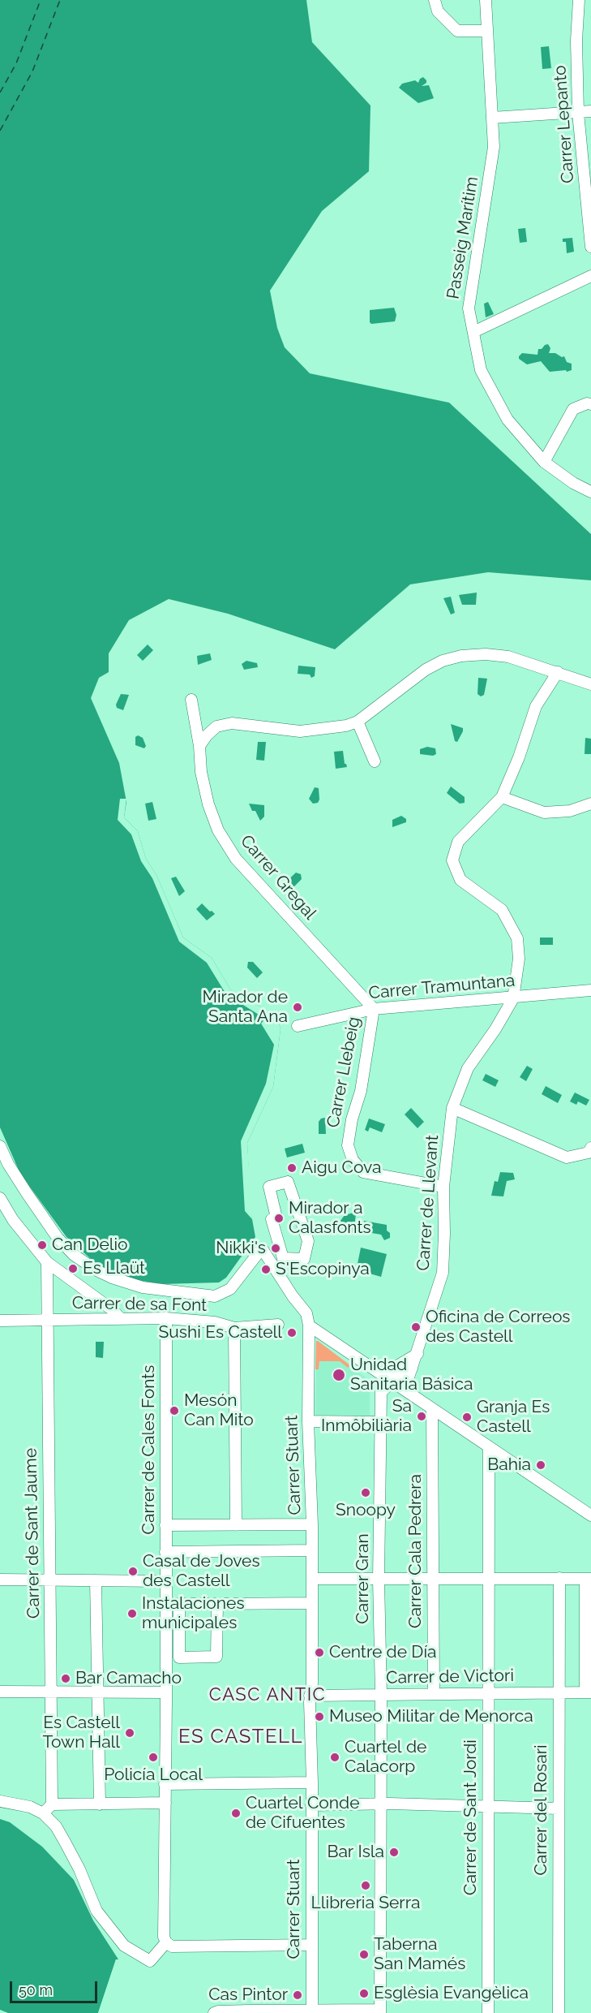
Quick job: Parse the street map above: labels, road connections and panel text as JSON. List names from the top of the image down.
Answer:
{
  "streets": {
    "street": [
      "Carrer Lepanto",
      "Passeig Marítim",
      "Carrer Gregal",
      "Carrer Tramuntana",
      "Carrer Llebeig",
      "Carrer de Llevant",
      "Carrer de sa Font",
      "Carrer de Cales Fonts",
      "Carrer Stuart",
      "Carrer de Sant Jaume",
      "Carrer Cala Pedrera",
      "Carrer Gran",
      "Carrer de Victori",
      "Carrer del Rosari",
      "Carrer de Sant Jordi"
    ]
  },
  "crossings": [
    ["Carrer Gregal", "Carrer Tramuntana"],
    ["Carrer Gregal", "Carrer Llebeig"],
    ["Carrer Tramuntana", "Carrer Llebeig"],
    ["Carrer Tramuntana", "Carrer de Llevant"],
    ["Carrer Llebeig", "Carrer de Llevant"],
    ["Carrer de sa Font", "Carrer de Cales Fonts"],
    ["Carrer de sa Font", "Carrer de Sant Jaume"],
    ["Carrer Stuart", "Carrer de Victori"],
    ["Carrer Cala Pedrera", "Carrer de Victori"],
    ["Carrer Gran", "Carrer de Victori"],
    ["Carrer de Victori", "Carrer del Rosari"],
    ["Carrer de Victori", "Carrer de Sant Jordi"]
  ],
  "districts": ["CASC ANTIC", "ES CASTELL"],
  "places": [
    "Mirador de Santa Ana",
    "Aigu Cova",
    "Mirador a Calasfonts",
    "Can Delio",
    "Nikki's",
    "Es Llaüt",
    "S'Escopinya",
    "Oficina de Correos des Castell",
    "Sushi Es Castell",
    "Unidad Sanitaria Básica",
    "Mesón Can Mito",
    "Sa Inmôbiliària",
    "Granja Es Castell",
    "Bahia",
    "Snoopy",
    "Casal de Joves des Castell",
    "Instalaciones municipales",
    "Centre de Día",
    "Bar Camacho",
    "Museo Militar de Menorca",
    "Es Castell Town Hall",
    "Policía Local",
    "Cuartel de Calacorp",
    "Cuartel Conde de Cifuentes",
    "Bar Isla",
    "Llibreria Serra",
    "Taberna San Mamés",
    "Esglèsia Evangèlica",
    "Cas Pintor"
  ],
  "scale_bar": "50 m"
}
